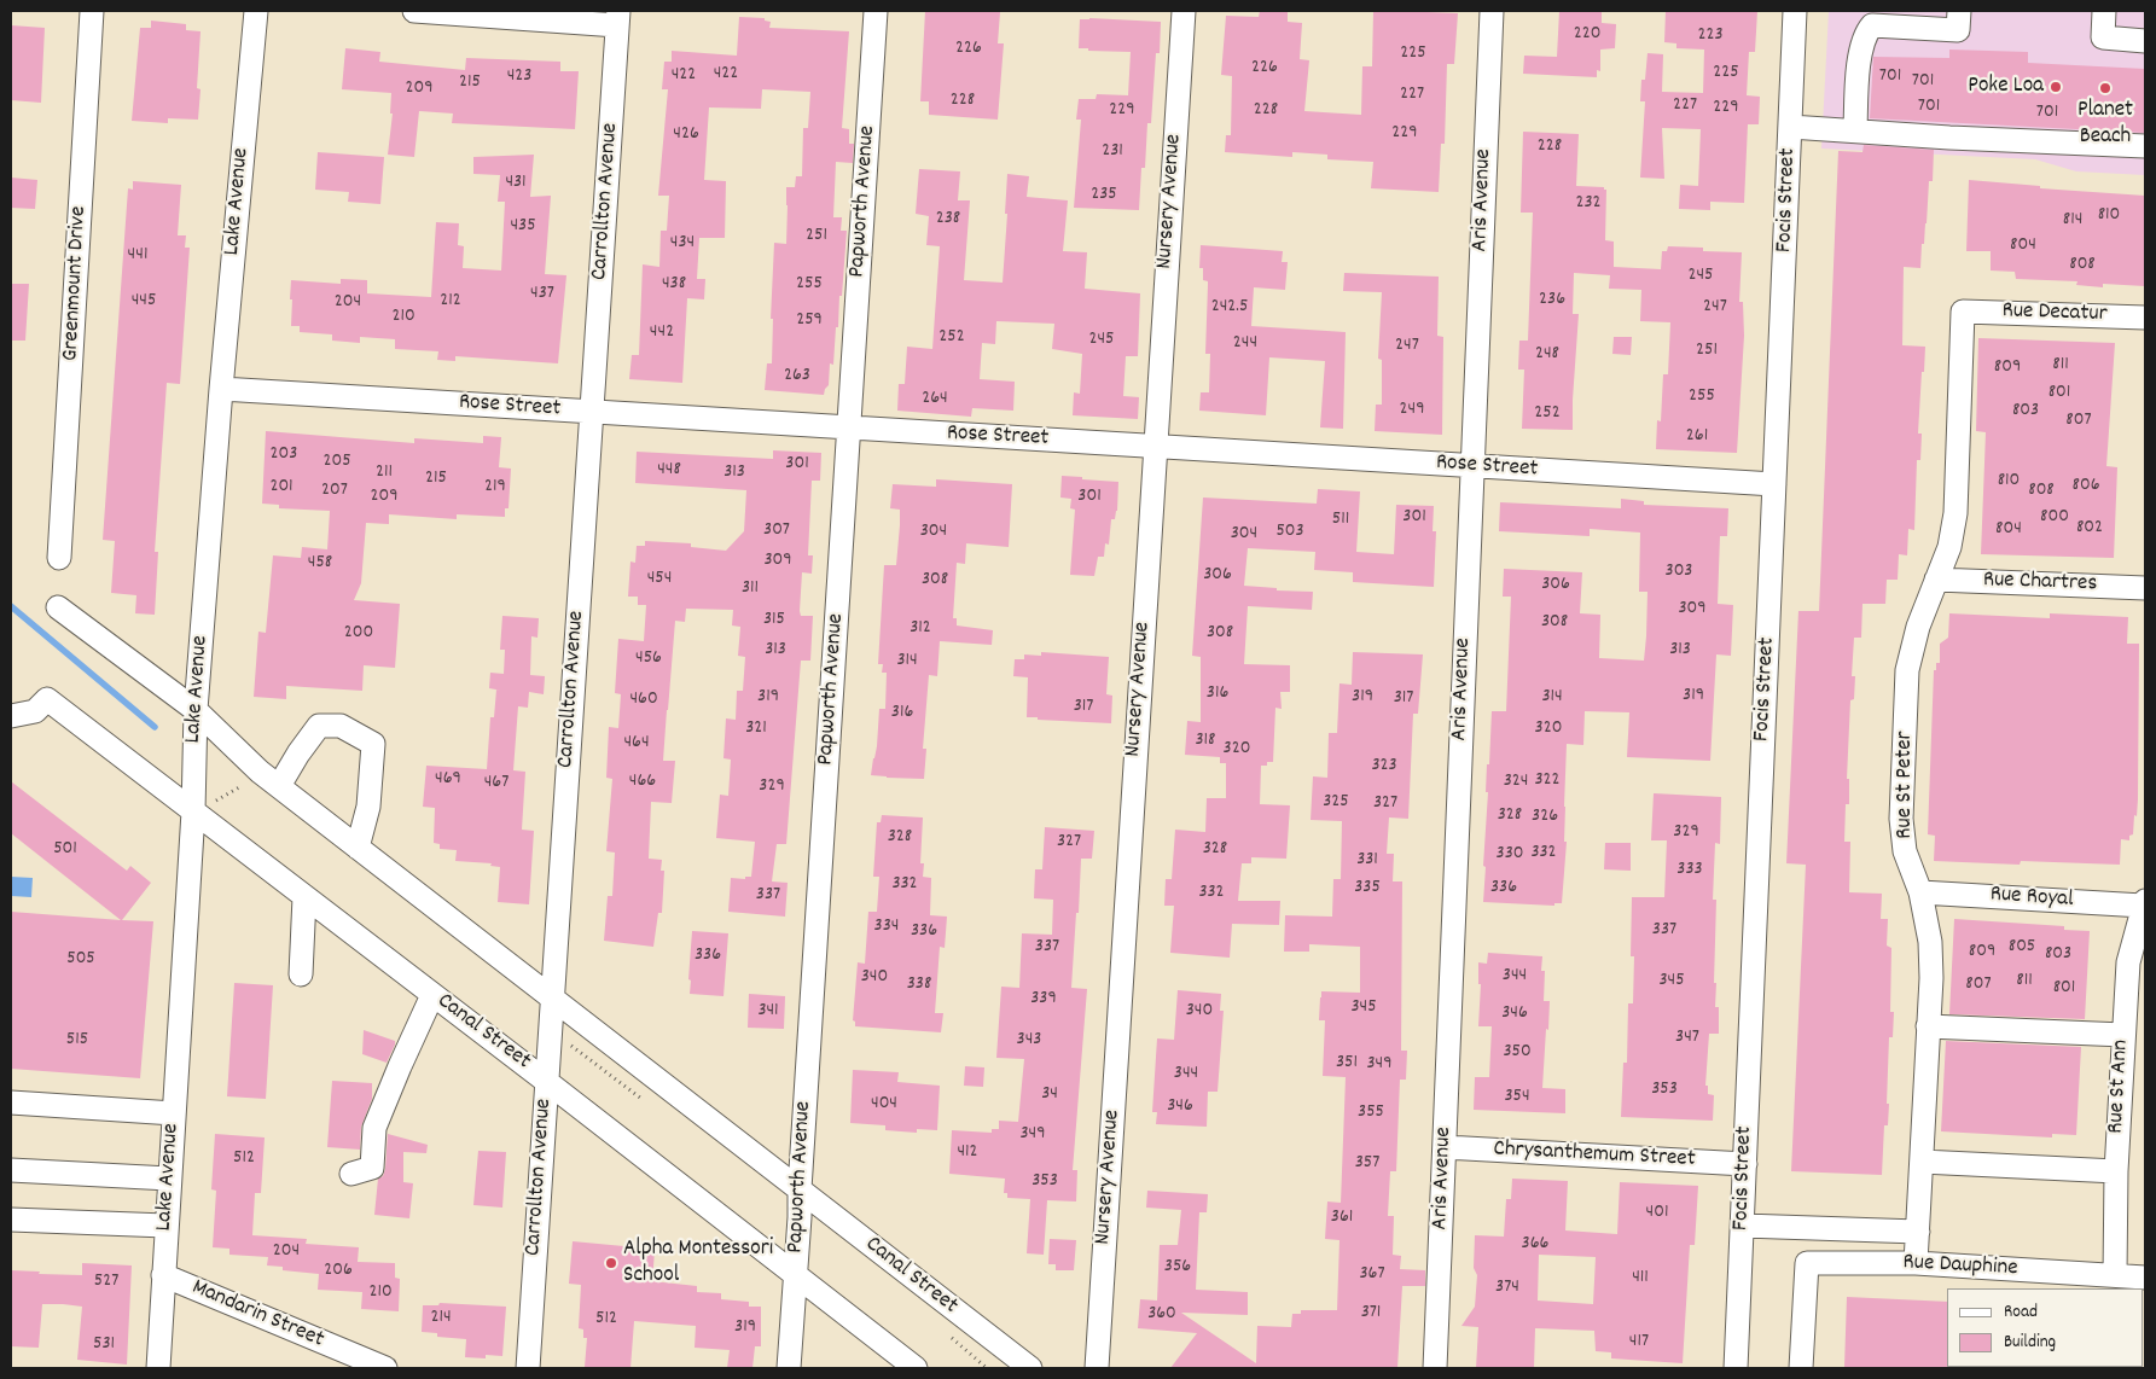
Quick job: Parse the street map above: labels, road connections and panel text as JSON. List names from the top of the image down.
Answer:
{
  "streets": {
    "street": [
      "Aris Avenue",
      "Focis Street",
      "Lake Avenue",
      "Carrollton Avenue",
      "Papworth Avenue",
      "Nursery Avenue",
      "Greenmount Drive",
      "Rue Decatur",
      "Rose Street",
      "Rue Chartres",
      "Rue St Peter",
      "Rue Royal",
      "Canal Street",
      "Rue St Ann",
      "Chrysanthemum Street",
      "Rue Dauphine",
      "Mandarin Street"
    ]
  },
  "crossings": [
    ["Aris Avenue", "Rose Street"],
    ["Aris Avenue", "Chrysanthemum Street"],
    ["Focis Street", "Rose Street"],
    ["Focis Street", "Chrysanthemum Street"],
    ["Lake Avenue", "Rose Street"],
    ["Lake Avenue", "Canal Street"],
    ["Lake Avenue", "Mandarin Street"],
    ["Carrollton Avenue", "Rose Street"],
    ["Carrollton Avenue", "Canal Street"],
    ["Papworth Avenue", "Rose Street"],
    ["Papworth Avenue", "Canal Street"],
    ["Nursery Avenue", "Rose Street"],
    ["Rue Decatur", "Rue St Peter"],
    ["Rue Chartres", "Rue St Peter"],
    ["Rue St Peter", "Rue Royal"],
    ["Rue St Peter", "Rue Dauphine"],
    ["Rue Royal", "Rue St Ann"],
    ["Rue St Ann", "Rue Dauphine"]
  ],
  "places": ["Poke Loa", "Planet Beach", "Alpha Montessori School"],
  "house_numbers": [
    "220",
    "223",
    "226",
    "225",
    "226",
    "225",
    "422",
    "422",
    "423",
    "701",
    "701",
    "215",
    "209",
    "227",
    "228",
    "227",
    "701",
    "229",
    "229",
    "228",
    "701",
    "229",
    "426",
    "228",
    "231",
    "431",
    "235",
    "232",
    "810",
    "238",
    "814",
    "435",
    "251",
    "434",
    "804",
    "441",
    "808",
    "245",
    "438",
    "255",
    "437",
    "236",
    "445",
    "212",
    "204",
    "242.5",
    "247",
    "210",
    "259",
    "442",
    "252",
    "245",
    "244",
    "247",
    "251",
    "248",
    "811",
    "809",
    "263",
    "801",
    "255",
    "264",
    "249",
    "803",
    "252",
    "807",
    "261",
    "203",
    "205",
    "301",
    "448",
    "211",
    "313",
    "215",
    "810",
    "806",
    "201",
    "219",
    "207",
    "808",
    "209",
    "301",
    "301",
    "800",
    "511",
    "802",
    "804",
    "307",
    "304",
    "503",
    "304",
    "309",
    "458",
    "303",
    "306",
    "454",
    "308",
    "306",
    "311",
    "309",
    "315",
    "308",
    "312",
    "200",
    "308",
    "313",
    "313",
    "456",
    "314",
    "316",
    "319",
    "319",
    "319",
    "314",
    "317",
    "460",
    "317",
    "316",
    "321",
    "320",
    "318",
    "464",
    "320",
    "323",
    "469",
    "322",
    "466",
    "324",
    "467",
    "329",
    "325",
    "327",
    "328",
    "326",
    "329",
    "328",
    "327",
    "501",
    "328",
    "332",
    "330",
    "331",
    "333",
    "332",
    "335",
    "336",
    "332",
    "337",
    "334",
    "337",
    "336",
    "337",
    "805",
    "809",
    "803",
    "336",
    "505",
    "344",
    "340",
    "345",
    "811",
    "338",
    "807",
    "801",
    "339",
    "345",
    "341",
    "340",
    "346",
    "347",
    "515",
    "343",
    "350",
    "351",
    "349",
    "344",
    "353",
    "34",
    "354",
    "404",
    "346",
    "355",
    "349",
    "412",
    "512",
    "357",
    "353",
    "401",
    "361",
    "366",
    "204",
    "356",
    "206",
    "367",
    "411",
    "527",
    "374",
    "210",
    "371",
    "360",
    "214",
    "512",
    "319",
    "417",
    "531"
  ],
  "legend": ["Road", "Building"]
}
